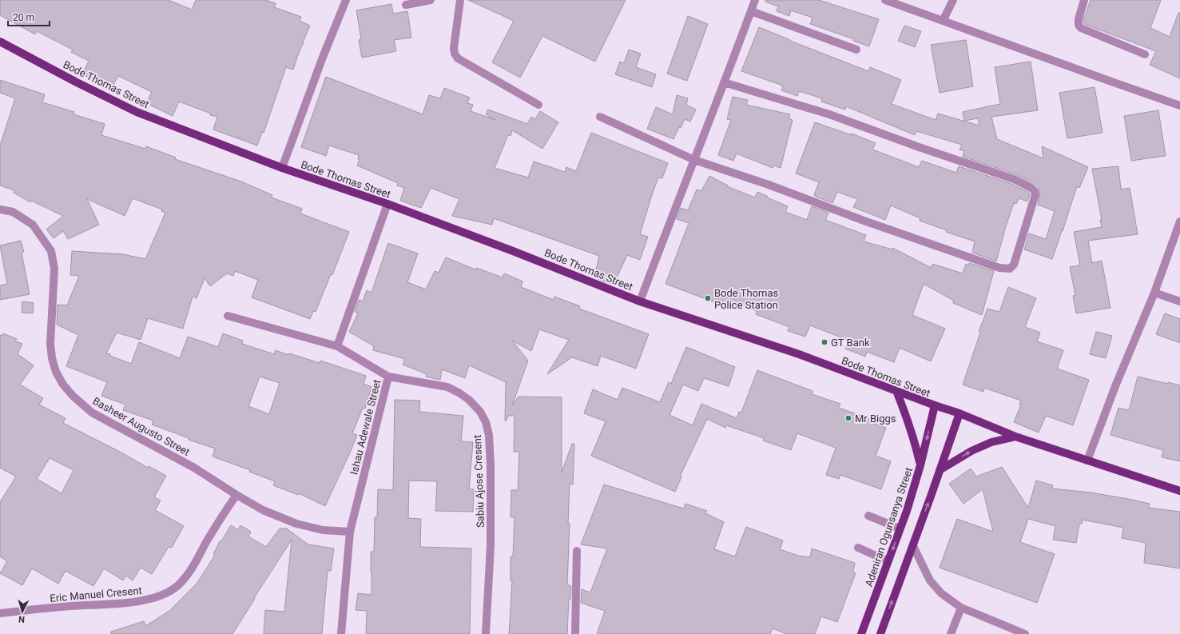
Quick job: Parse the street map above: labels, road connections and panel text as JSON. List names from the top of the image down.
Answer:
{
  "streets": {
    "main road": ["Bode Thomas Street", "Adeniran Ogunsanya Street"],
    "street": [
      "Basheer Augusto Street",
      "Ishau Adewale Street",
      "Sabiu Ajose Cresent",
      "Eric Manuel Cresent"
    ]
  },
  "crossings": [
    ["Bode Thomas Street", "Adeniran Ogunsanya Street"],
    ["Basheer Augusto Street", "Ishau Adewale Street"],
    ["Basheer Augusto Street", "Eric Manuel Cresent"],
    ["Ishau Adewale Street", "Sabiu Ajose Cresent"]
  ],
  "places": ["Bode Thomas Police Station", "GT Bank", "Mr Biggs"],
  "scale_bar": "20 m",
  "north": "bottom"
}
